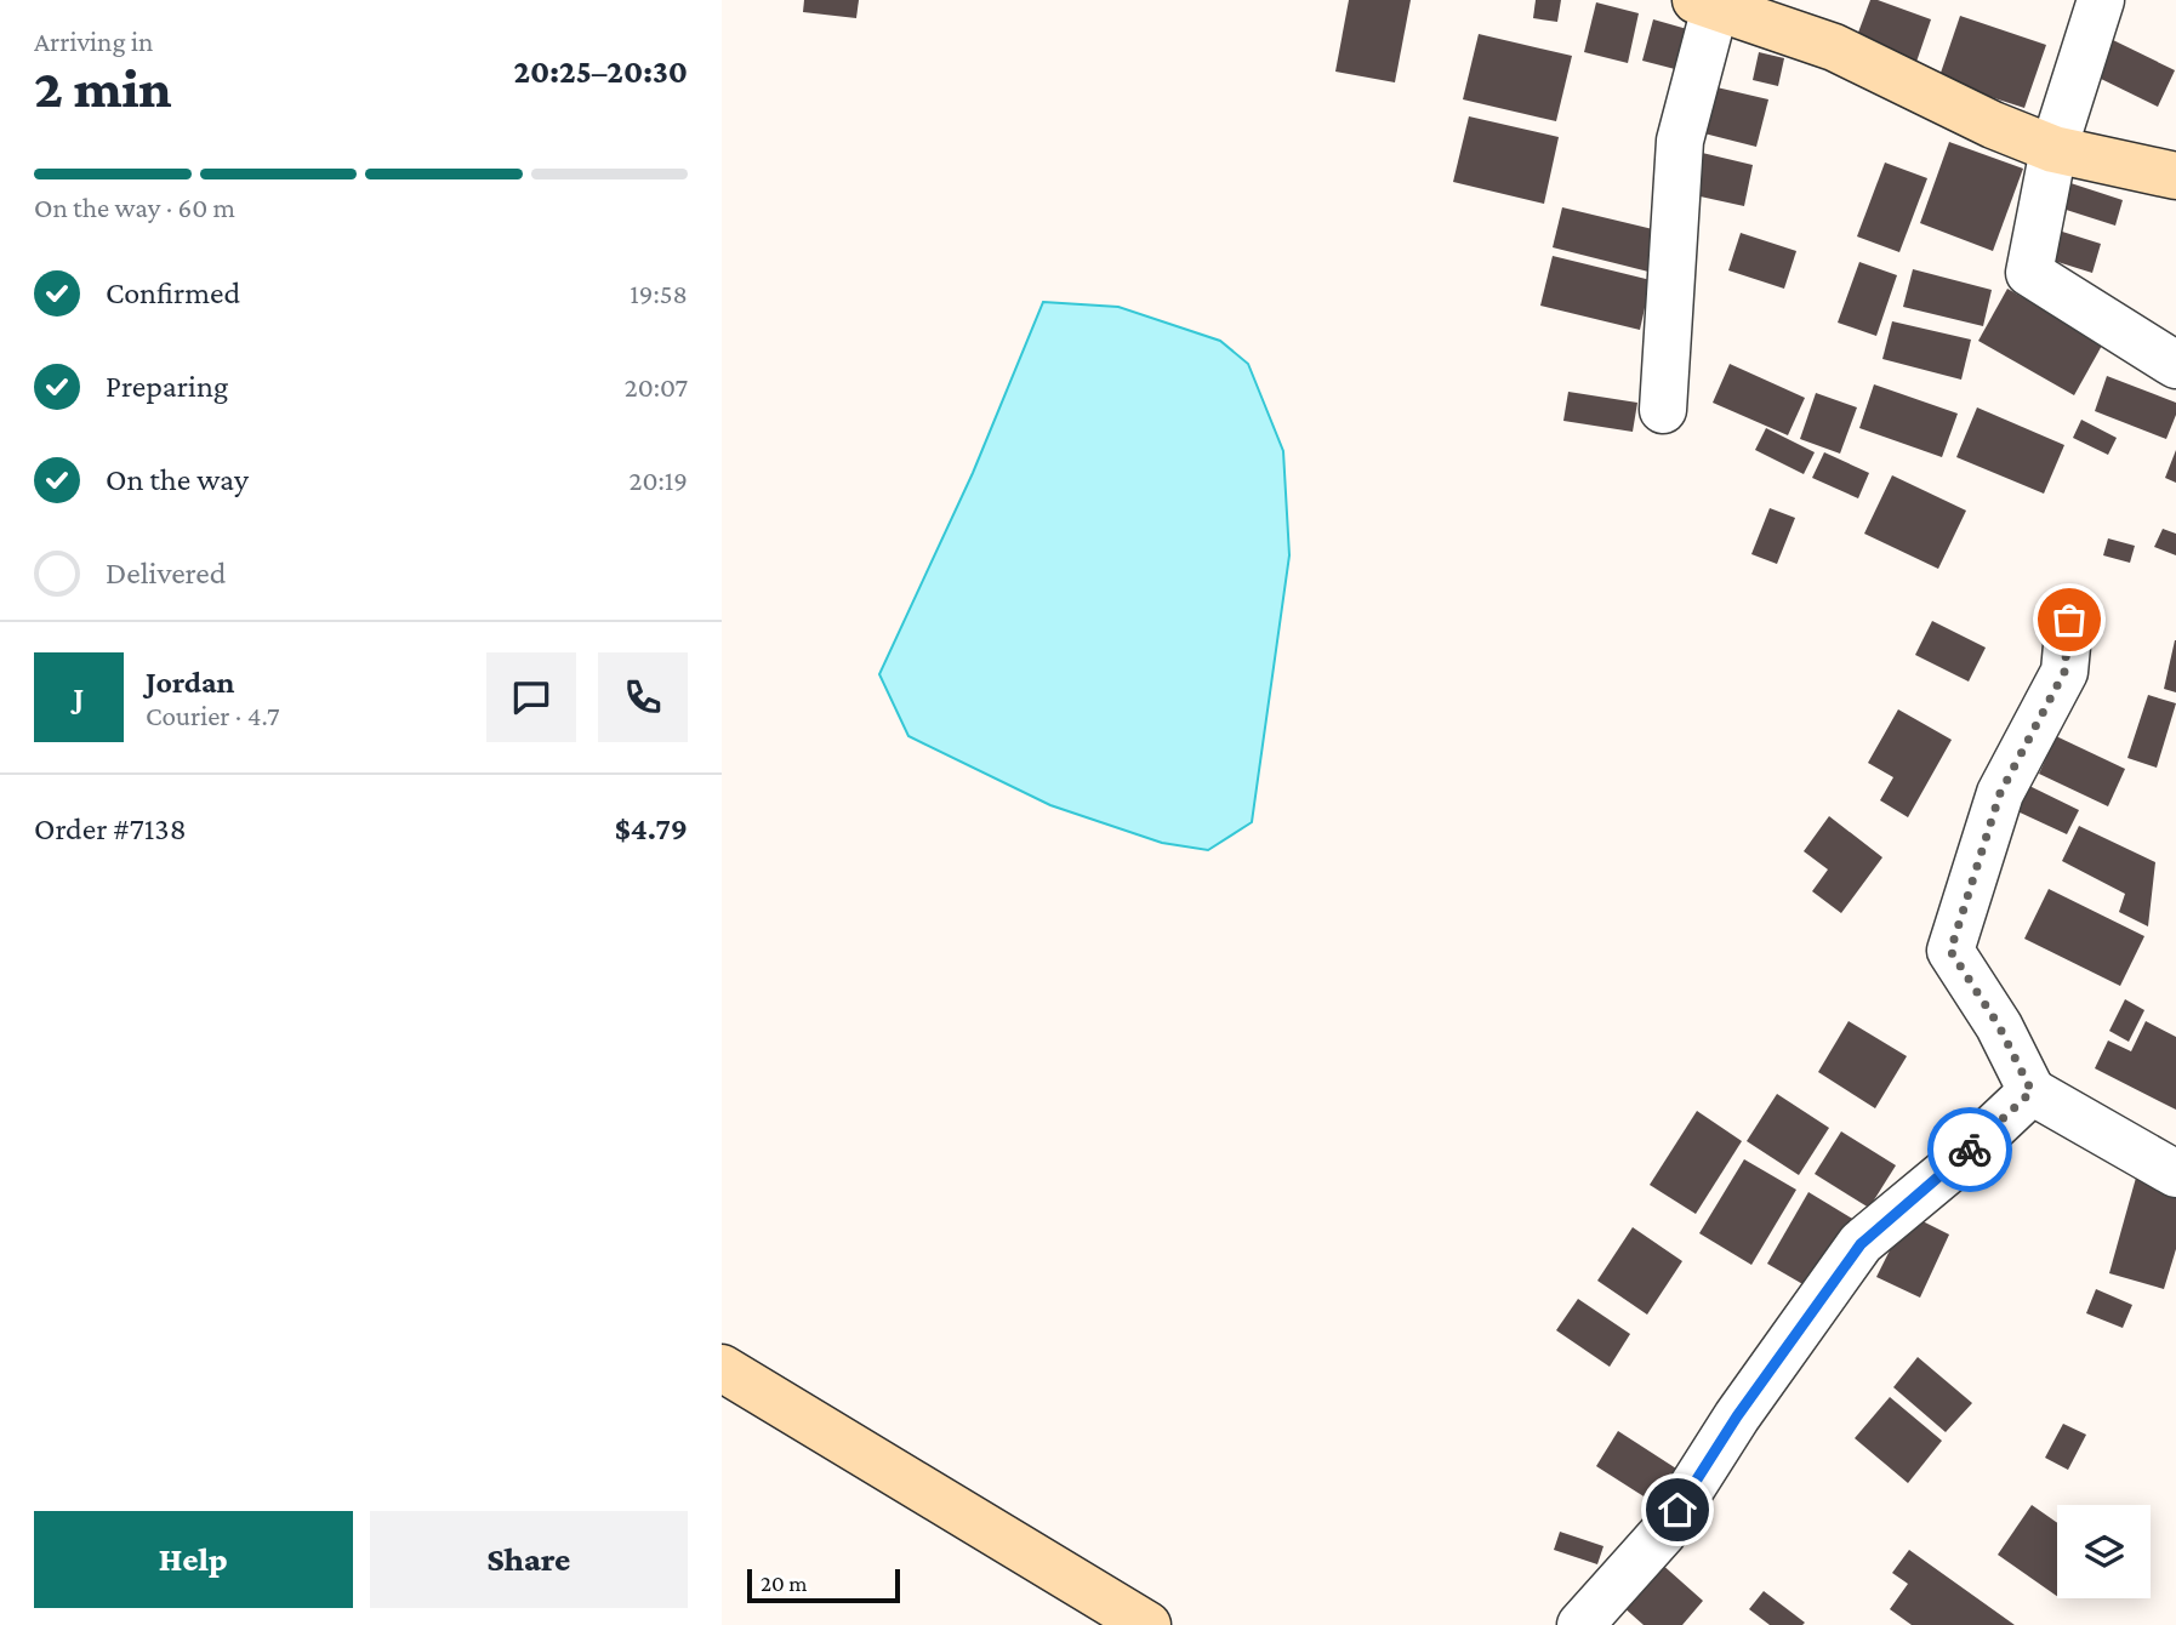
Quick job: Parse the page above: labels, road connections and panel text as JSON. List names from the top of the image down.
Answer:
{
  "scale_bar": "20 m",
  "page": {
    "heading": ["2 min", "Arriving in", "20:25–20:30"],
    "panel": [
      "Jordan",
      "Courier · 4.7",
      "Order #7138",
      "$4.79"
    ],
    "bar": "On the way · 60 m",
    "list": [
      ["Confirmed", "19:58"],
      ["Preparing", "20:07"],
      ["On the way", "20:19"],
      "Delivered"
    ],
    "round": "J",
    "buttons": ["Help", "Share"],
    "scale": "20 m"
  }
}
